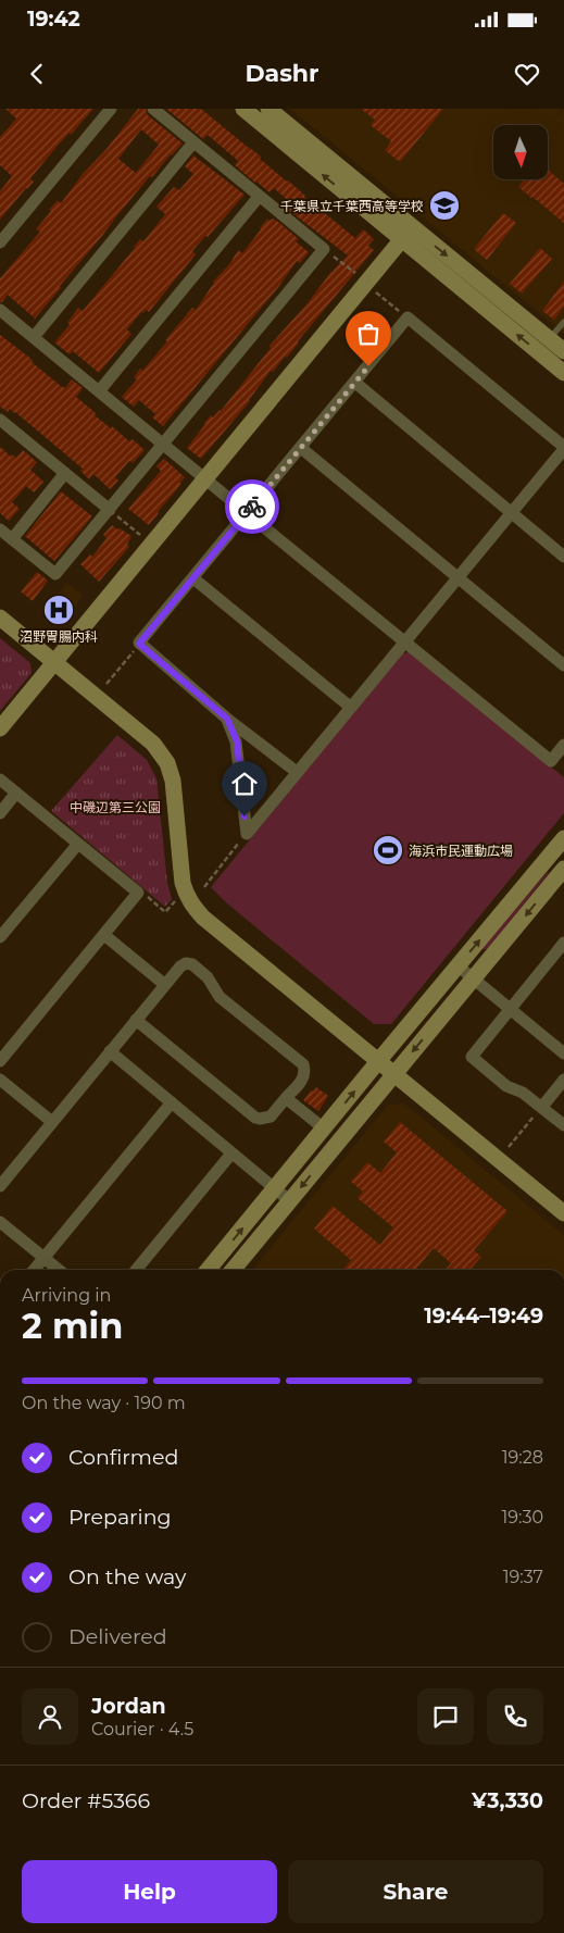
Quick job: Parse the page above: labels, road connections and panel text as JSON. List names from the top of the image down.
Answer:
{
  "parks": ["中磯辺第三公園"],
  "places": {
    "school or university": ["千葉県立千葉西高等学校"],
    "hospital": ["沼野胃腸内科"],
    "sports": ["海浜市民運動広場"]
  },
  "north": "bottom",
  "page": {
    "status": "19:42",
    "header": "Dashr",
    "heading": ["2 min", "Arriving in", "19:44–19:49"],
    "panel": [
      "Jordan",
      "Courier · 4.5",
      "Order #5366",
      "¥3,330"
    ],
    "bar": "On the way · 190 m",
    "list": [
      ["Confirmed", "19:28"],
      ["Preparing", "19:30"],
      ["On the way", "19:37"],
      "Delivered"
    ],
    "buttons": ["Help", "Share"]
  }
}
